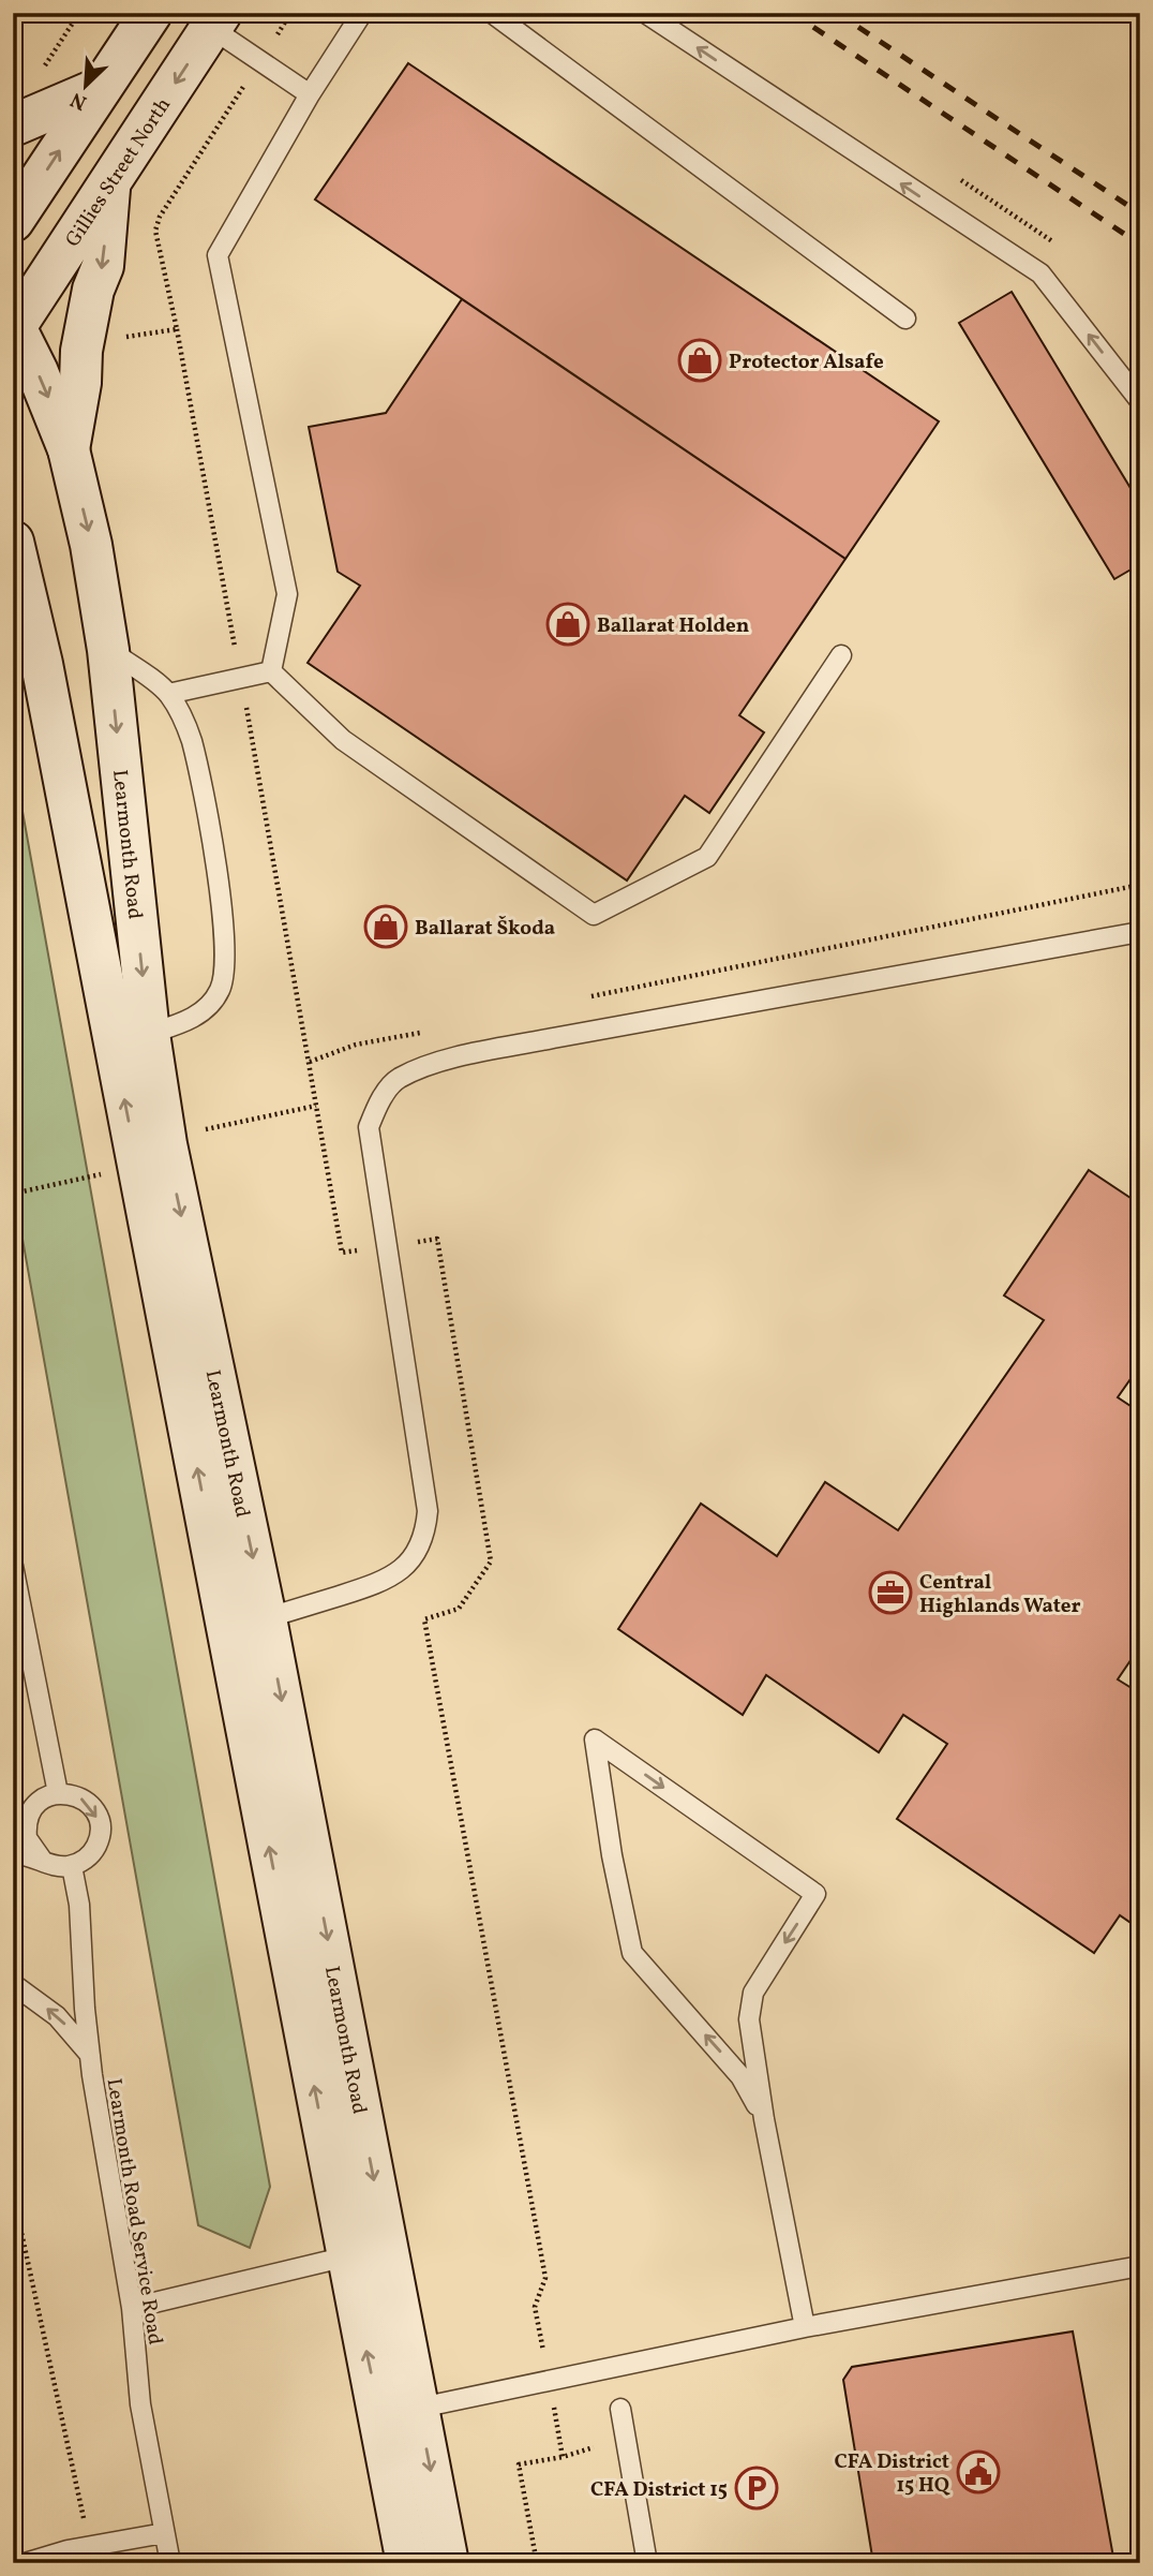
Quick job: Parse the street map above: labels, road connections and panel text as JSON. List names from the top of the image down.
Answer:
{
  "streets": {
    "main road": ["Gillies Street North", "Learmonth Road"],
    "lane": ["Learmonth Road Service Road"]
  },
  "crossings": [
    ["Gillies Street North", "Learmonth Road"],
    ["Learmonth Road", "Learmonth Road Service Road"]
  ],
  "places": {
    "shop": ["Protector Alsafe", "Ballarat Holden", "Ballarat Škoda"],
    "office": ["Central Highlands Water"],
    "public building": ["CFA District 15 HQ"],
    "parking": ["CFA District 15"]
  },
  "north": "bottom left"
}
